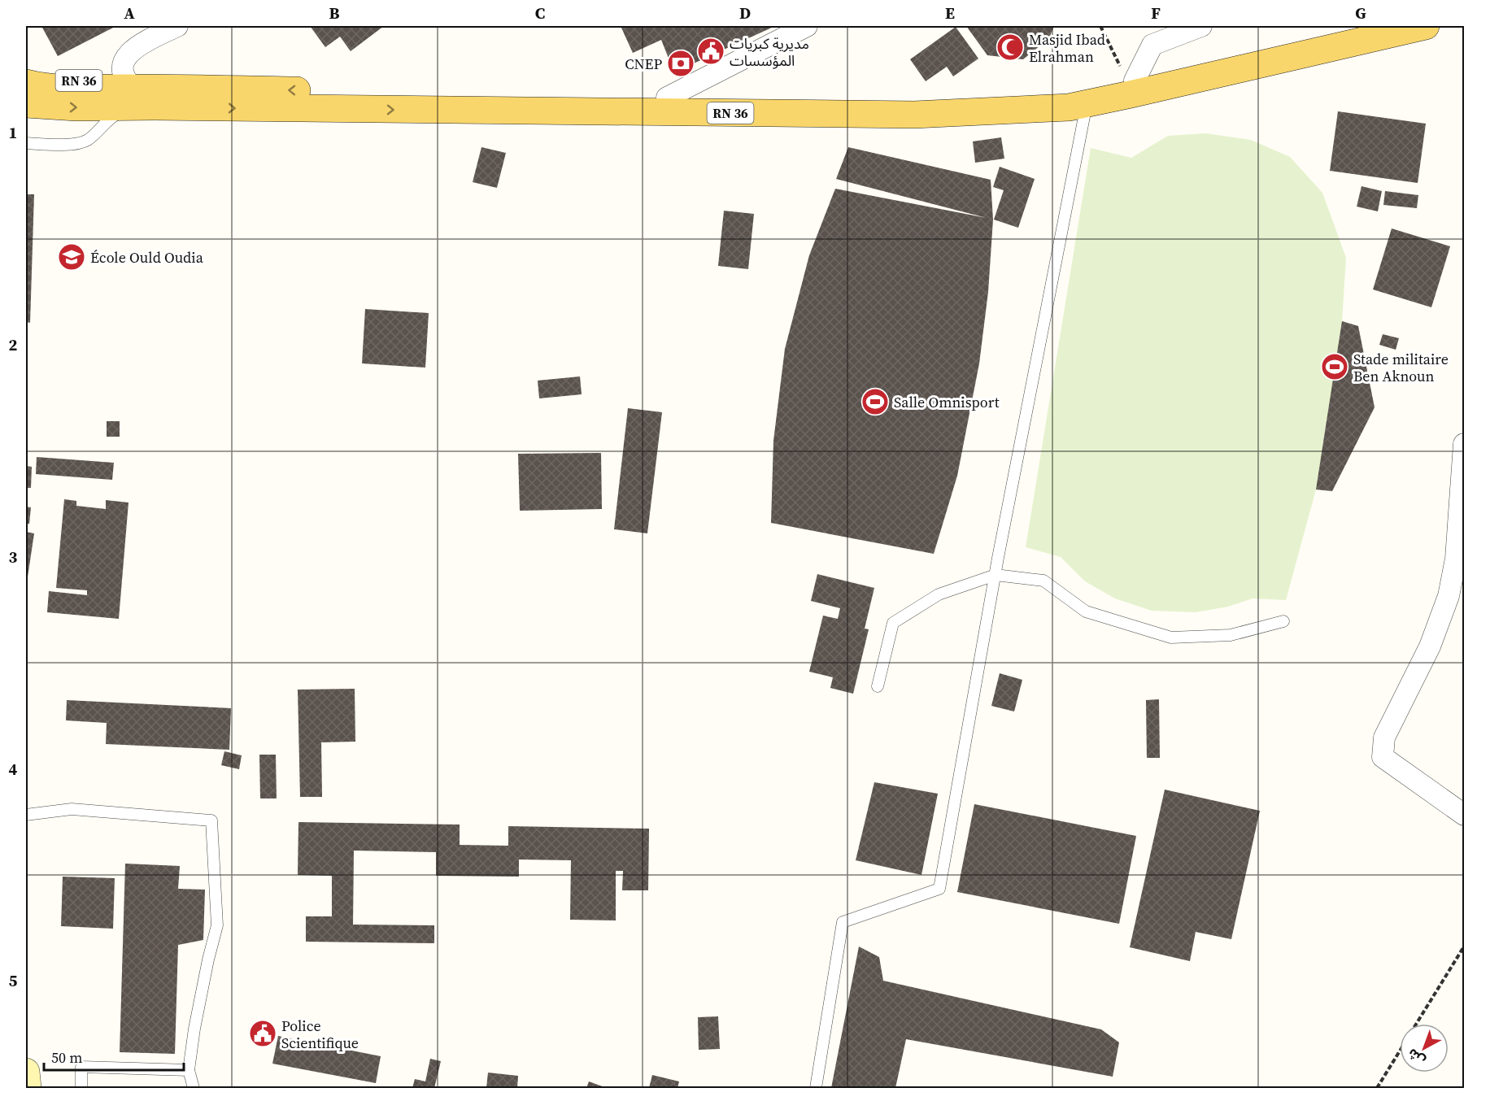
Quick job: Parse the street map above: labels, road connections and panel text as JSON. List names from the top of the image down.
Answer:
{
  "streets": {
    "main road": ["RN 36"]
  },
  "places": {
    "mosque": ["Masjid Ibad Elrahman"],
    "public building": ["مديرية كبريات المؤسسات", "Police Scientifique"],
    "bank": ["CNEP"],
    "school or university": ["École Ould Oudia"],
    "sports": ["Stade militaire Ben Aknoun", "Salle Omnisport"]
  },
  "scale_bar": "50 m",
  "north": "bottom left",
  "grid": {
    "columns": [
      "A",
      "B",
      "C",
      "D",
      "E",
      "F",
      "G"
    ],
    "rows": [
      "1",
      "2",
      "3",
      "4",
      "5"
    ]
  }
}
